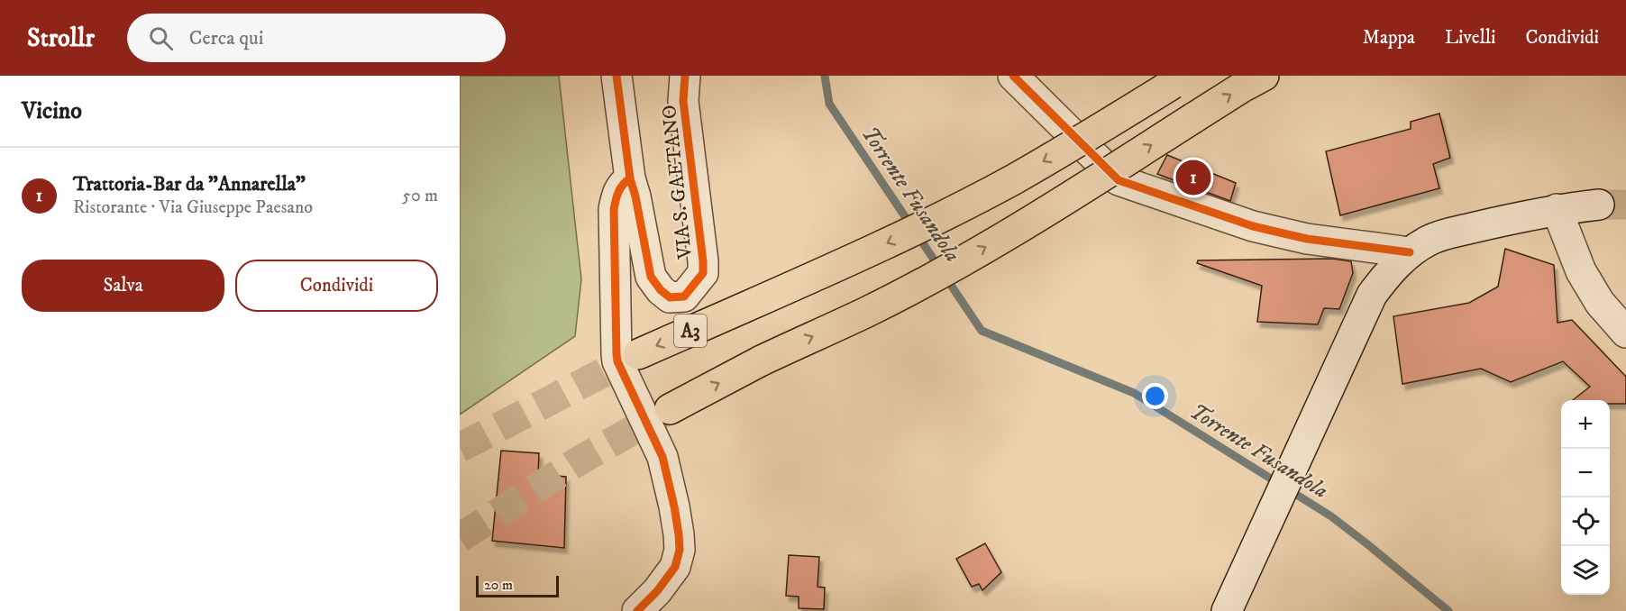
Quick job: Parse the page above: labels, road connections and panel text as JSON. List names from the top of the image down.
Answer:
{
  "streets": {
    "highway": ["A3"],
    "street": ["VIA S. GAETANO"]
  },
  "water": ["Torrente Fusandola"],
  "scale_bar": "20 m",
  "page": {
    "header": "Strollr",
    "search": "Cerca qui",
    "nav": ["Mappa", "Livelli", "Condividi"],
    "heading": "Vicino",
    "list": [
      {
        "mark": "1",
        "name": "Trattoria-Bar da \"Annarella\"",
        "note": "Ristorante · Via Giuseppe Paesano",
        "value": "50 m"
      }
    ],
    "pins": "1",
    "buttons": ["Salva", "Condividi"],
    "map_buttons": ["+", "−"],
    "scale": "20 m"
  }
}
